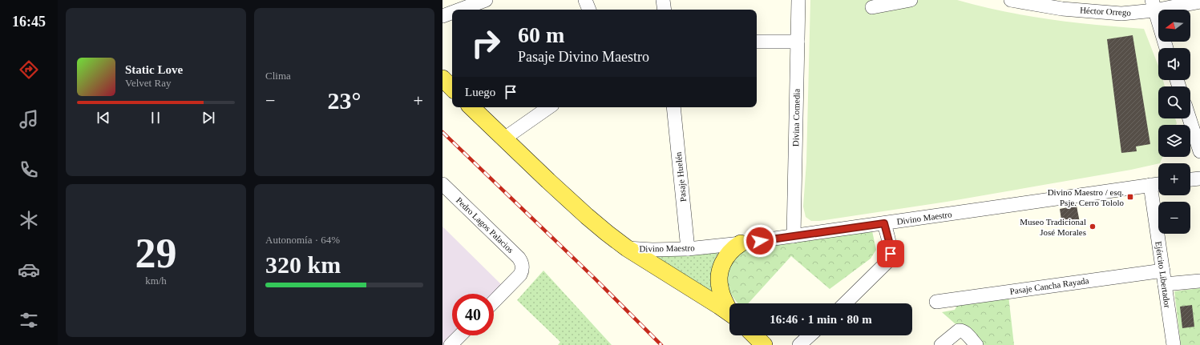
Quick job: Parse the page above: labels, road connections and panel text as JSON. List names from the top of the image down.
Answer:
{
  "streets": {
    "street": [
      "Héctor Orrego",
      "Divina Comedia",
      "Pasaje Huelén",
      "Divino Maestro",
      "Pedro Lagos Palacios",
      "Ejército Libertador",
      "Pasaje Cancha Rayada"
    ]
  },
  "crossings": [
    ["Divina Comedia", "Divino Maestro"],
    ["Pasaje Huelén", "Divino Maestro"],
    ["Divino Maestro", "Ejército Libertador"],
    ["Ejército Libertador", "Pasaje Cancha Rayada"]
  ],
  "places": {
    "transit": ["Divino Maestro / esq. Psje. Cerro Tololo"],
    "other": ["Museo Tradicional José Morales"]
  },
  "north": "left",
  "page": {
    "tabs": "16:45",
    "tile": [
      "Clima",
      ["29", "km/h"],
      ["Autonomía · 64%", "320 km"]
    ],
    "map_buttons": ["+", "−"],
    "turn": ["60 m", "Pasaje Divino Maestro"],
    "song": ["Static Love", "Velvet Ray"],
    "then": "Luego",
    "heat": ["−", "23°", "+"],
    "limit": "40",
    "trip": "16:46 · 1 min · 80 m"
  }
}
